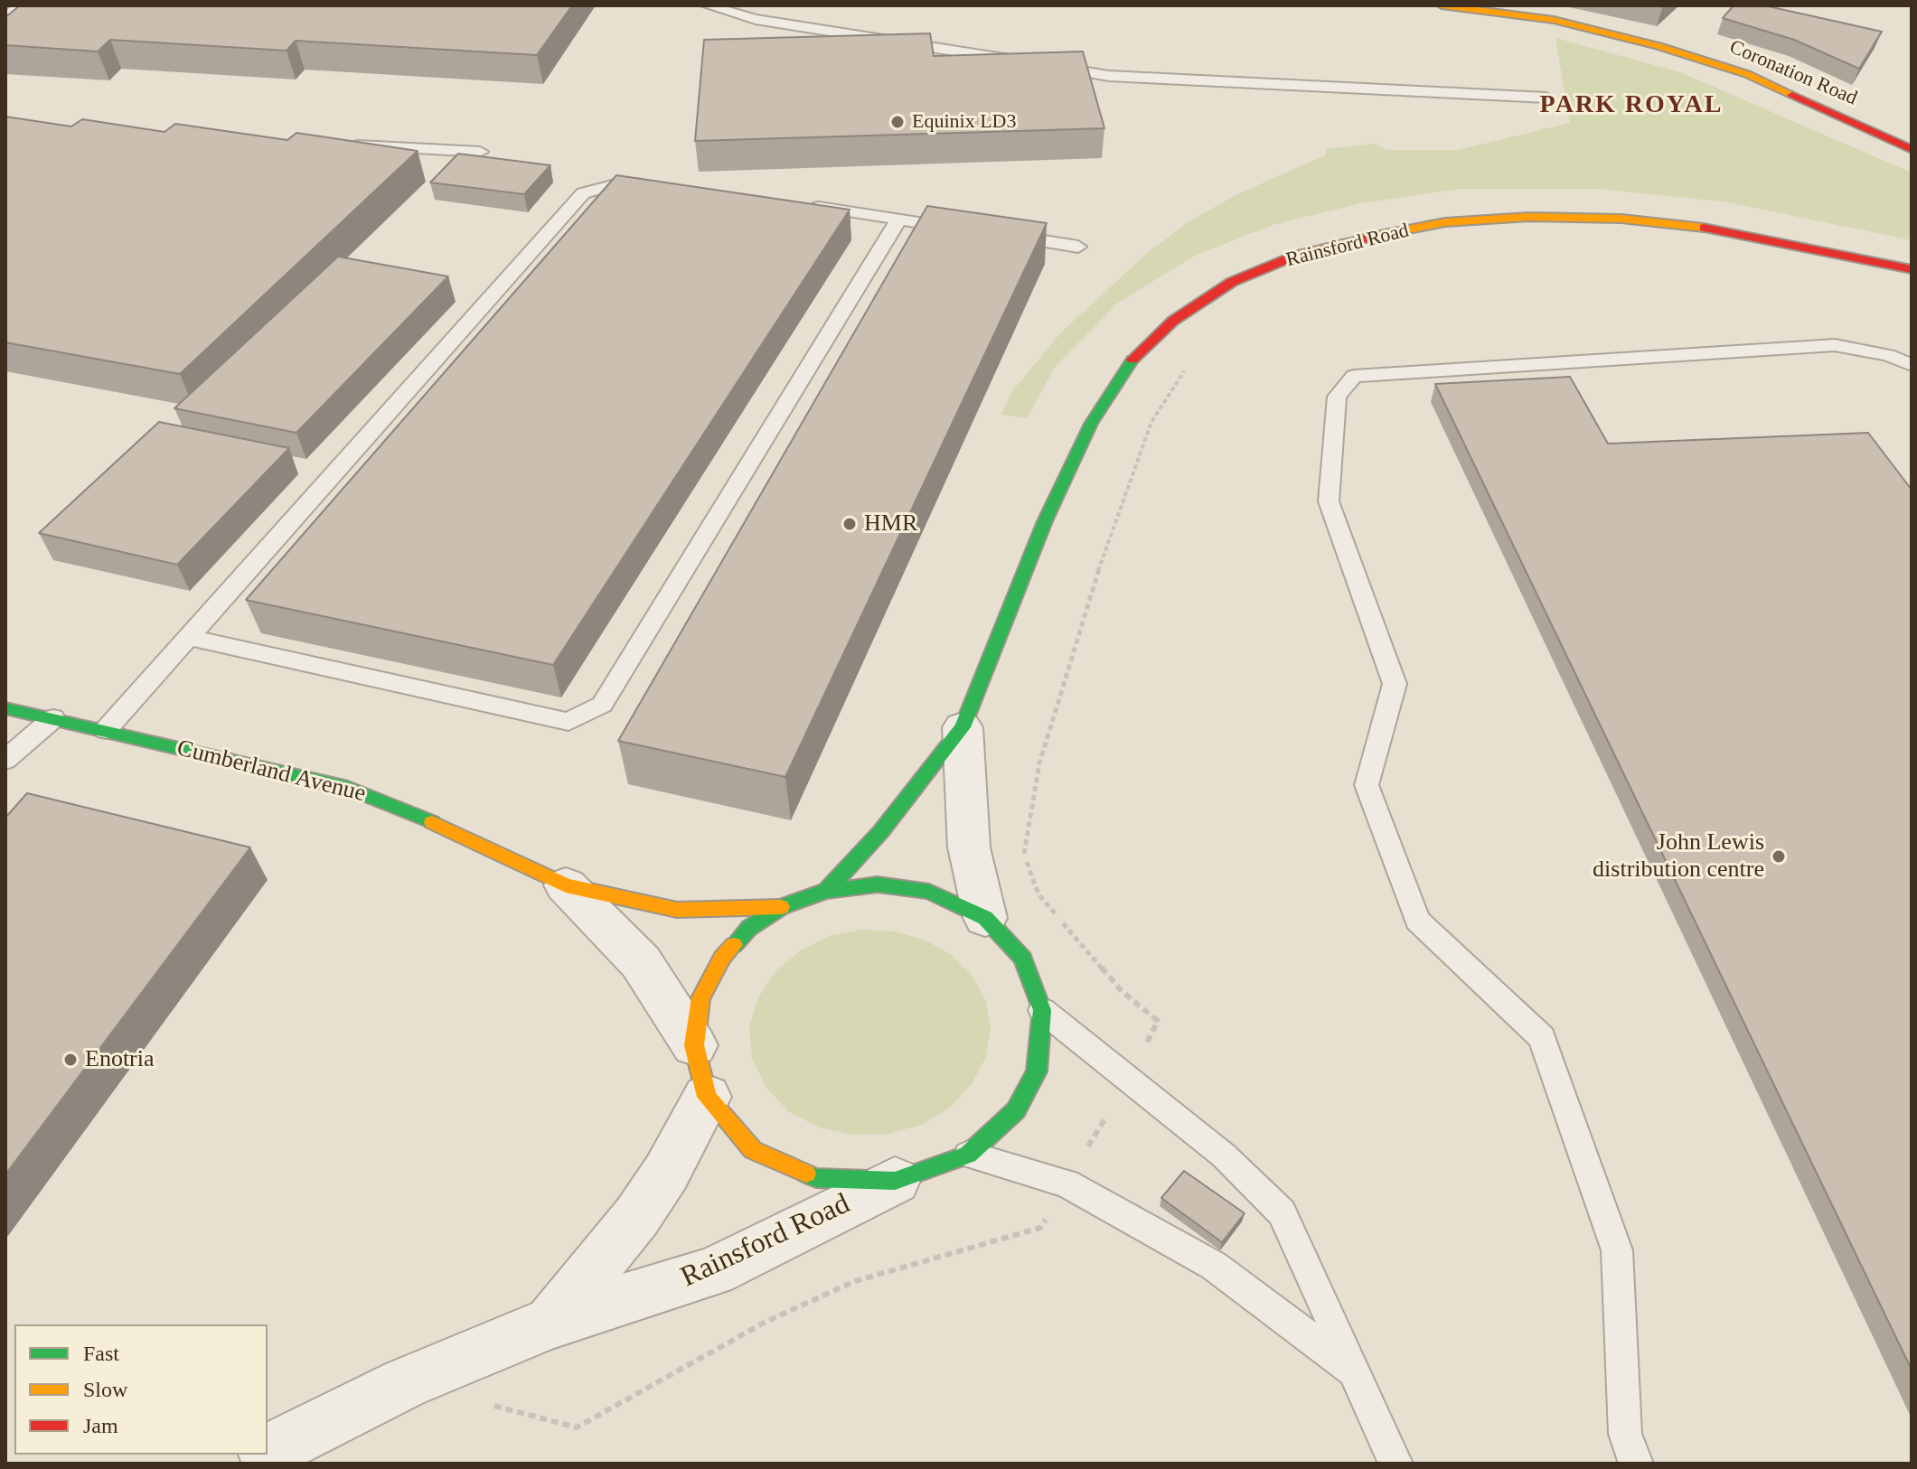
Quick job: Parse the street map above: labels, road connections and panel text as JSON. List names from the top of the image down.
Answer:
{
  "streets": {
    "street": ["Coronation Road", "Rainsford Road", "Cumberland Avenue"]
  },
  "districts": ["PARK ROYAL"],
  "places": [
    "Equinix LD3",
    "HMR",
    "John Lewis distribution centre",
    "Enotria"
  ],
  "legend": ["Fast", "Slow", "Jam"]
}
